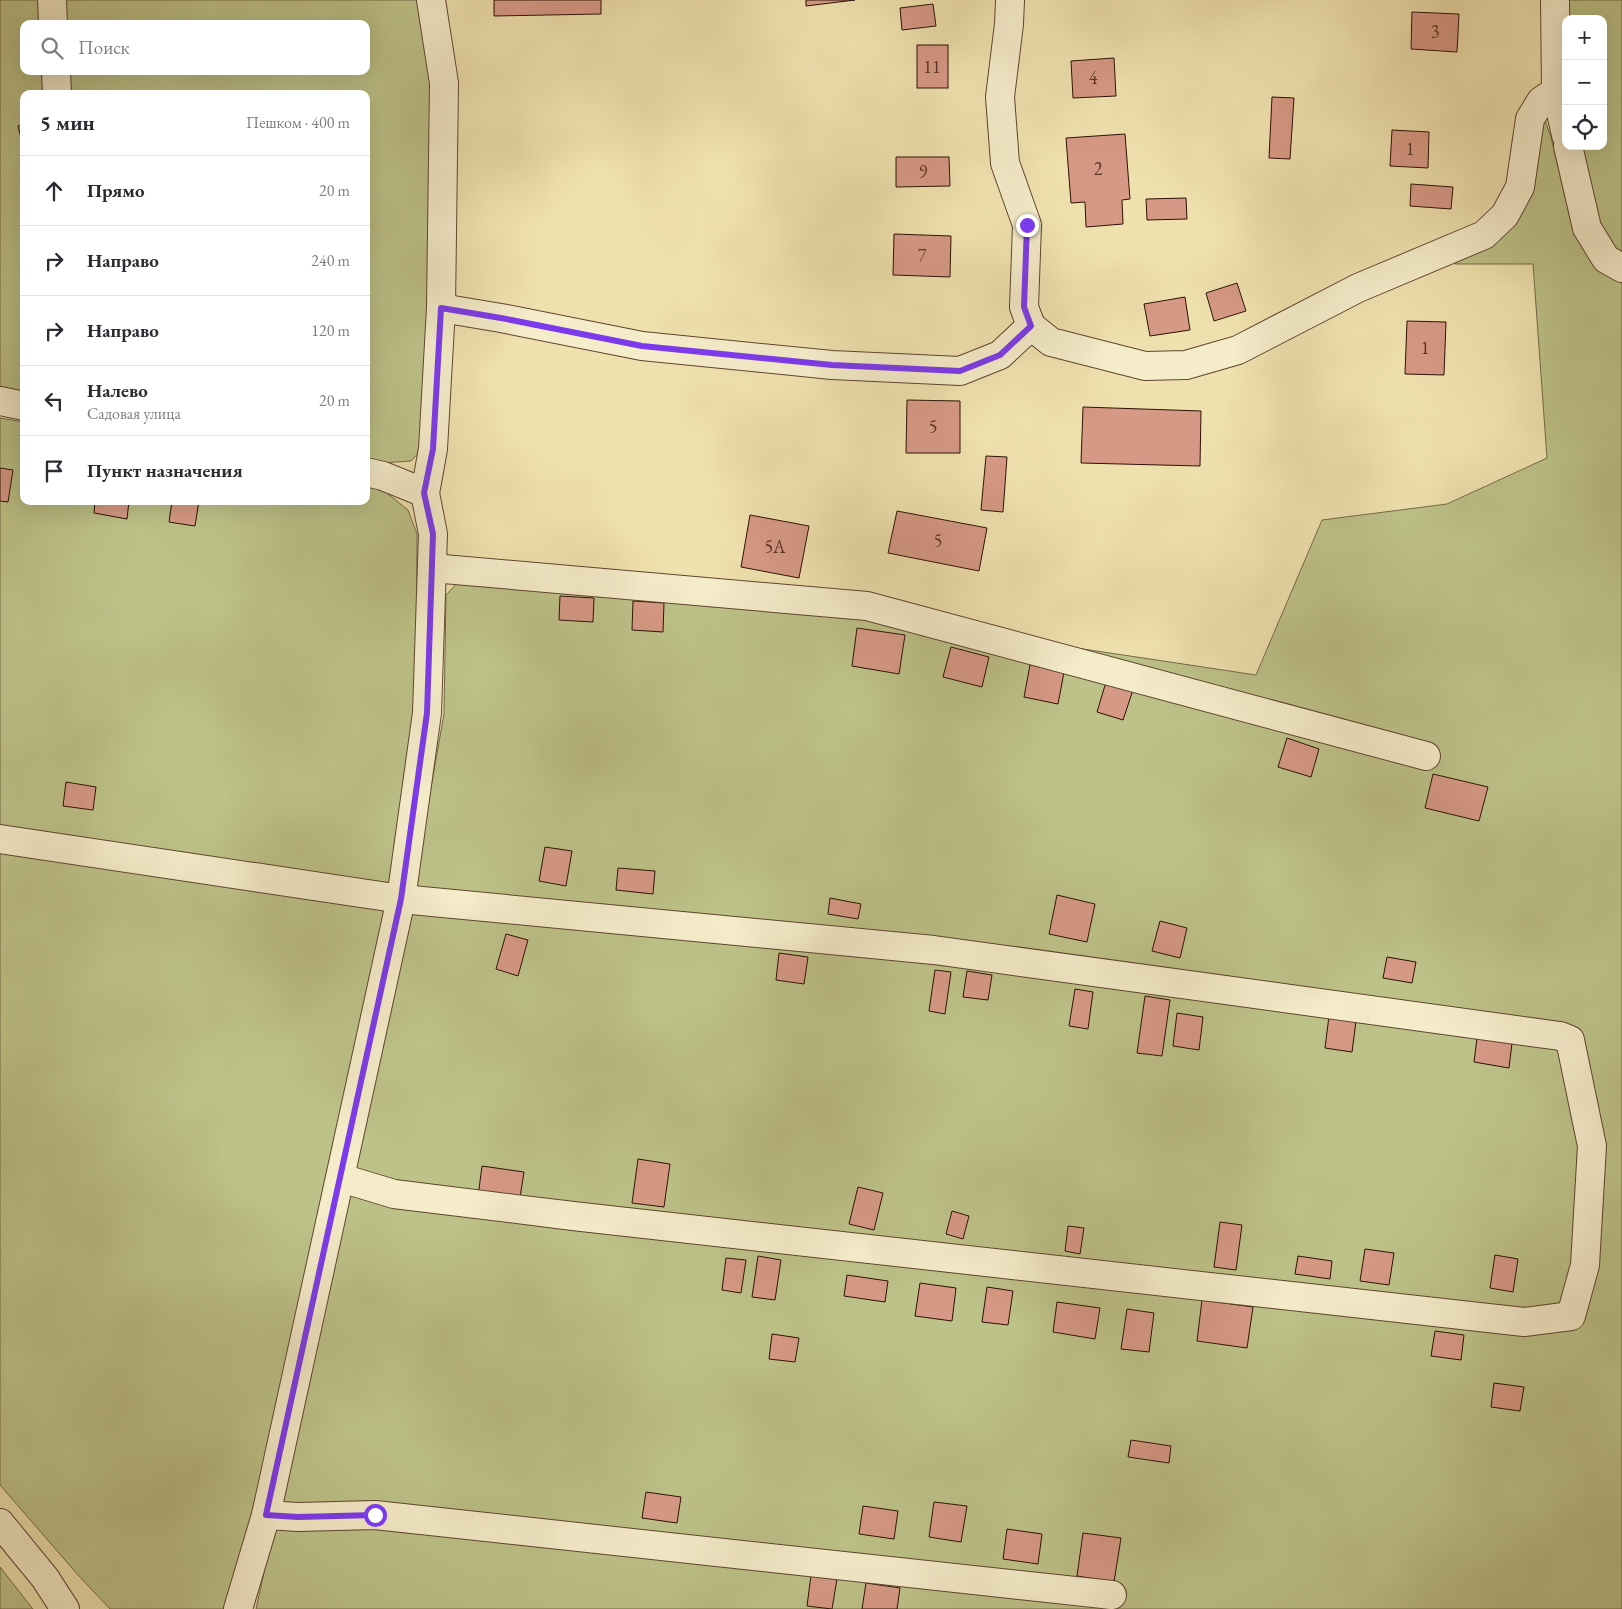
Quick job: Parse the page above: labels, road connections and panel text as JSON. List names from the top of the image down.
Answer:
{
  "house_numbers": [
    "3",
    "11",
    "4",
    "1",
    "2",
    "9",
    "7",
    "1",
    "5",
    "5",
    "5А"
  ],
  "page": {
    "map_buttons": ["+", "−"],
    "search": "Поиск",
    "heading": ["5 мин", "Пешком · 400 m"],
    "list": [
      ["Прямо", "20 m"],
      ["Направо", "240 m"],
      ["Направо", "120 m"],
      ["Налево", "Садовая улица", "20 m"],
      "Пункт назначения"
    ]
  }
}
